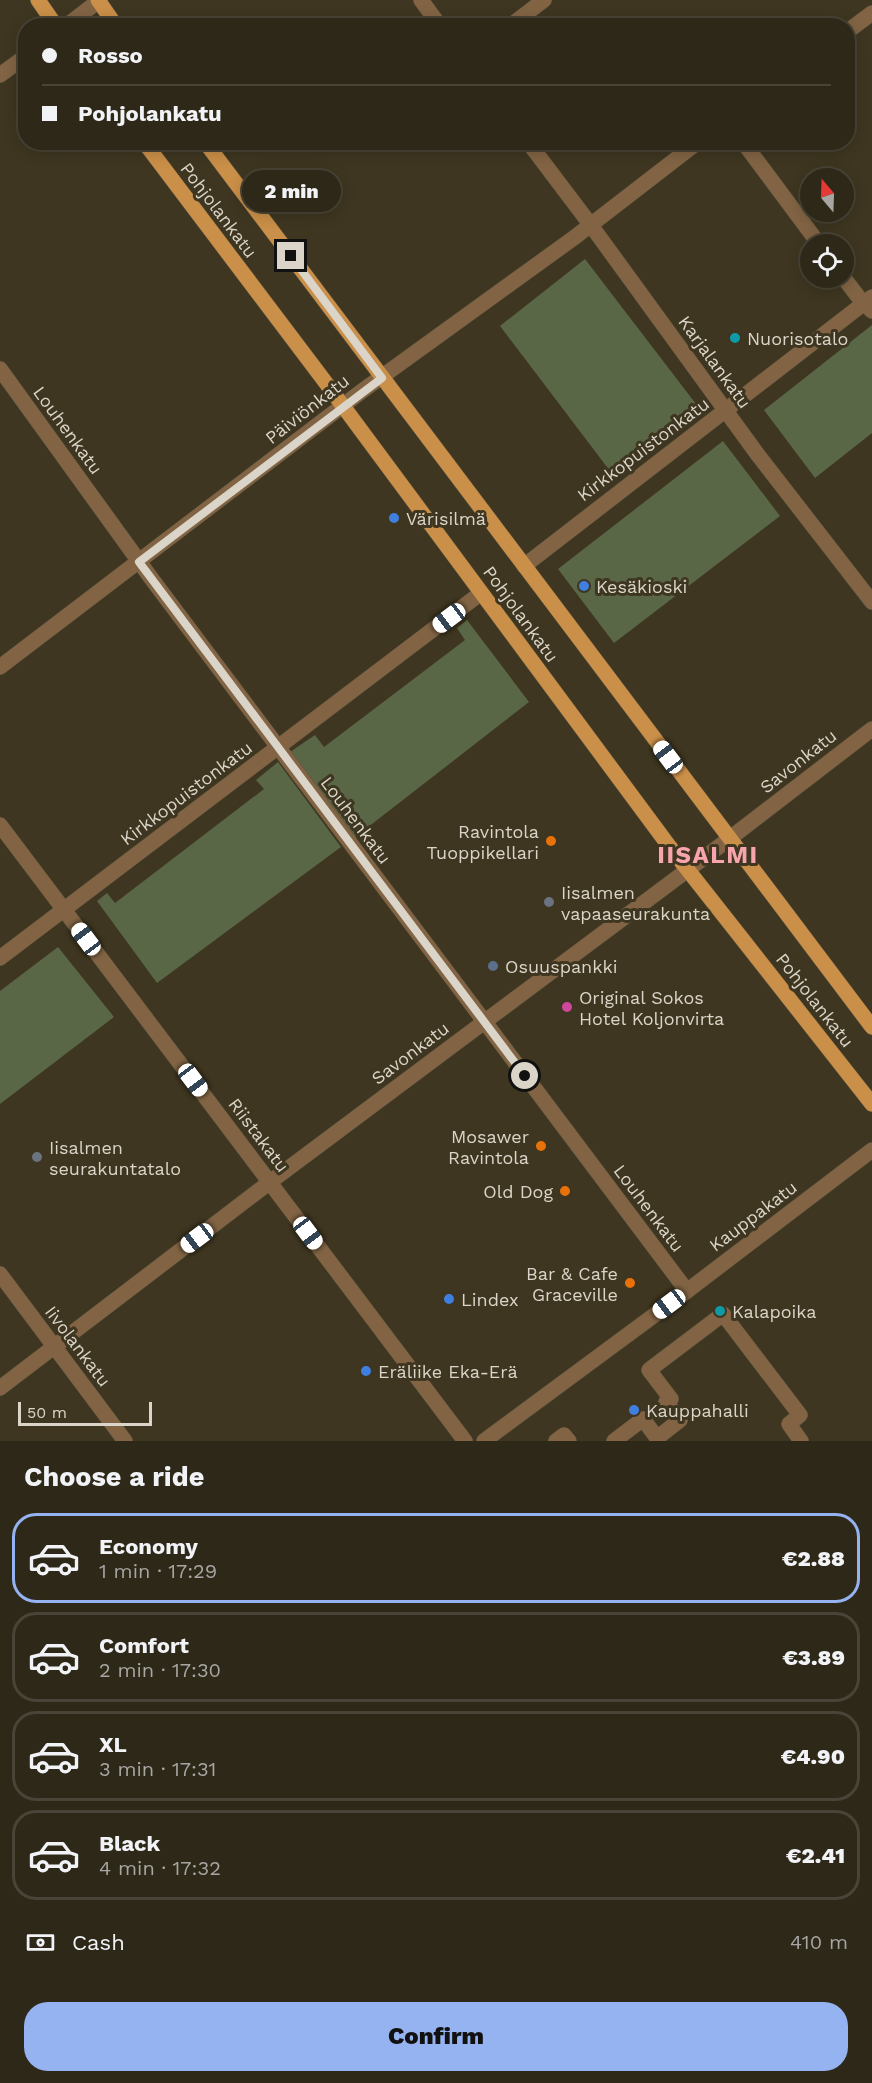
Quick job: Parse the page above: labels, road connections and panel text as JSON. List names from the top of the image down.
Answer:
{
  "streets": {
    "main road": ["Pohjolankatu"],
    "street": [
      "Karjalankatu",
      "Päiviönkatu",
      "Louhenkatu",
      "Kirkkopuistonkatu",
      "Savonkatu",
      "Riistakatu",
      "Kauppakatu",
      "Iivolankatu"
    ]
  },
  "crossings": [
    ["Pohjolankatu", "Päiviönkatu"],
    ["Pohjolankatu", "Kirkkopuistonkatu"],
    ["Pohjolankatu", "Savonkatu"],
    ["Karjalankatu", "Päiviönkatu"],
    ["Karjalankatu", "Kirkkopuistonkatu"],
    ["Päiviönkatu", "Louhenkatu"],
    ["Louhenkatu", "Kirkkopuistonkatu"],
    ["Louhenkatu", "Savonkatu"],
    ["Louhenkatu", "Kauppakatu"],
    ["Kirkkopuistonkatu", "Riistakatu"],
    ["Savonkatu", "Riistakatu"],
    ["Savonkatu", "Iivolankatu"]
  ],
  "districts": ["IISALMI"],
  "places": [
    "Nuorisotalo",
    "Värisilmä",
    "Kesäkioski",
    "Ravintola Tuoppikellari",
    "Iisalmen vapaaseurakunta",
    "Osuuspankki",
    "Original Sokos Hotel Koljonvirta",
    "Mosawer Ravintola",
    "Iisalmen seurakuntatalo",
    "Old Dog",
    "Bar & Cafe Graceville",
    "Lindex",
    "Kalapoika",
    "Eräliike Eka-Erä",
    "Kauppahalli"
  ],
  "scale_bar": "50 m",
  "north": "top",
  "page": {
    "banner": ["Rosso", "Pohjolankatu"],
    "bubble": "2 min",
    "scale": "50 m",
    "heading": "Choose a ride",
    "list": [
      {
        "name": "Economy",
        "note": "1 min · 17:29",
        "value": "€2.88"
      },
      {
        "name": "Comfort",
        "note": "2 min · 17:30",
        "value": "€3.89"
      },
      {
        "name": "XL",
        "note": "3 min · 17:31",
        "value": "€4.90"
      },
      {
        "name": "Black",
        "note": "4 min · 17:32",
        "value": "€2.41"
      }
    ],
    "pay": ["Cash", "410 m"],
    "buttons": "Confirm"
  }
}
